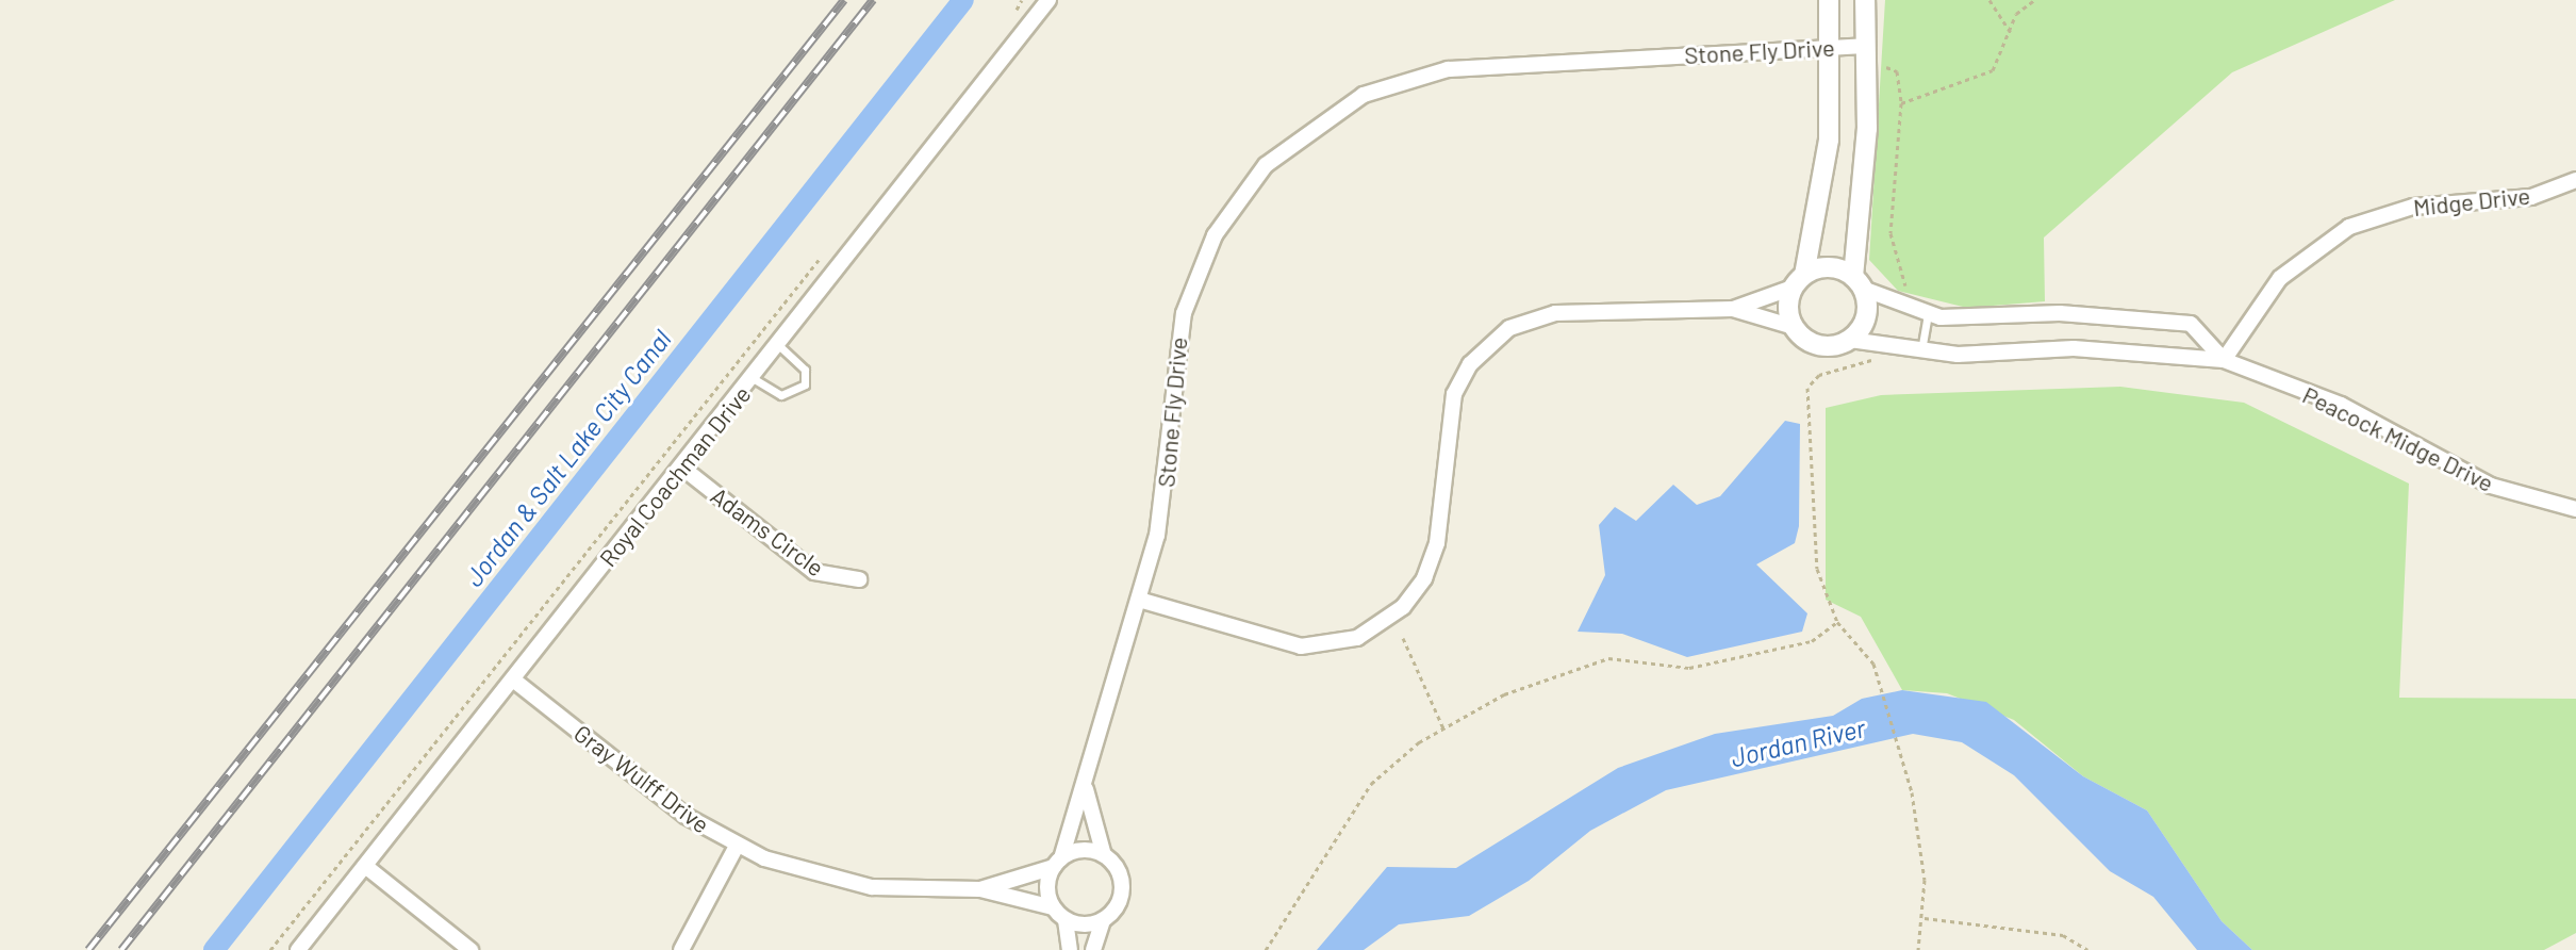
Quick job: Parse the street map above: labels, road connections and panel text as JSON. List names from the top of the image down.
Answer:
{
  "streets": {
    "street": [
      "Stone Fly Drive",
      "Midge Drive",
      "Peacock Midge Drive",
      "Royal Coachman Drive",
      "Adams Circle",
      "Gray Wulff Drive"
    ]
  },
  "crossings": [
    ["Stone Fly Drive", "Gray Wulff Drive"],
    ["Midge Drive", "Peacock Midge Drive"],
    ["Royal Coachman Drive", "Adams Circle"],
    ["Royal Coachman Drive", "Gray Wulff Drive"]
  ],
  "water": ["Jordan & Salt Lake City Canal", "Jordan River"]
}
